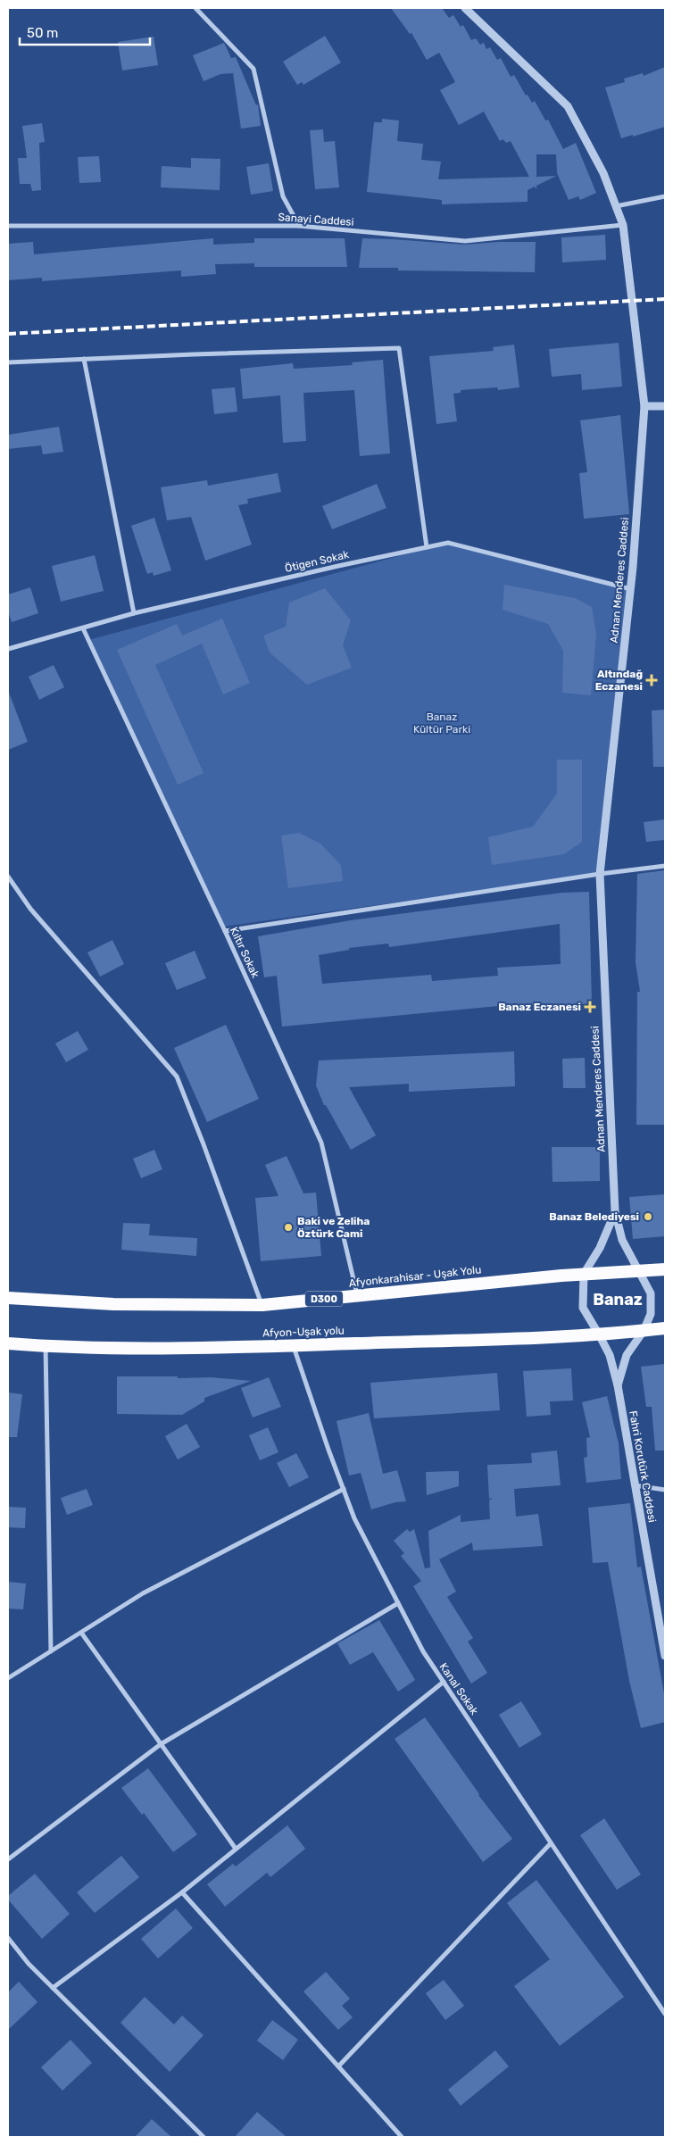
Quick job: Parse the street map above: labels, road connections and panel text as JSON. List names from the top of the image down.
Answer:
{
  "streets": {
    "highway": ["Afyonkarahisar - Uşak Yolu", "D300", "Afyon-Uşak yolu"],
    "street": [
      "Sanayi Caddesi",
      "Ötigen Sokak",
      "Adnan Menderes Caddesi",
      "Kıltır Sokak",
      "Fahri Korutürk Caddesi",
      "Kanal Sokak"
    ]
  },
  "crossings": [
    ["Sanayi Caddesi", "Adnan Menderes Caddesi"],
    ["Ötigen Sokak", "Adnan Menderes Caddesi"],
    ["Ötigen Sokak", "Kıltır Sokak"],
    ["Kıltır Sokak", "Afyonkarahisar - Uşak Yolu"],
    ["Afyonkarahisar - Uşak Yolu", "Afyon-Uşak yolu"],
    ["Afyonkarahisar - Uşak Yolu", "Fahri Korutürk Caddesi"],
    ["Afyon-Uşak yolu", "Fahri Korutürk Caddesi"],
    ["Afyon-Uşak yolu", "Kanal Sokak"]
  ],
  "districts": ["Banaz"],
  "parks": ["Banaz Kültür Parki"],
  "places": {
    "health": ["Altındağ Eczanesi", "Banaz Eczanesi"],
    "other": ["Banaz Belediyesi", "Baki ve Zeliha Öztürk Cami"]
  },
  "scale_bar": "50 m"
}
